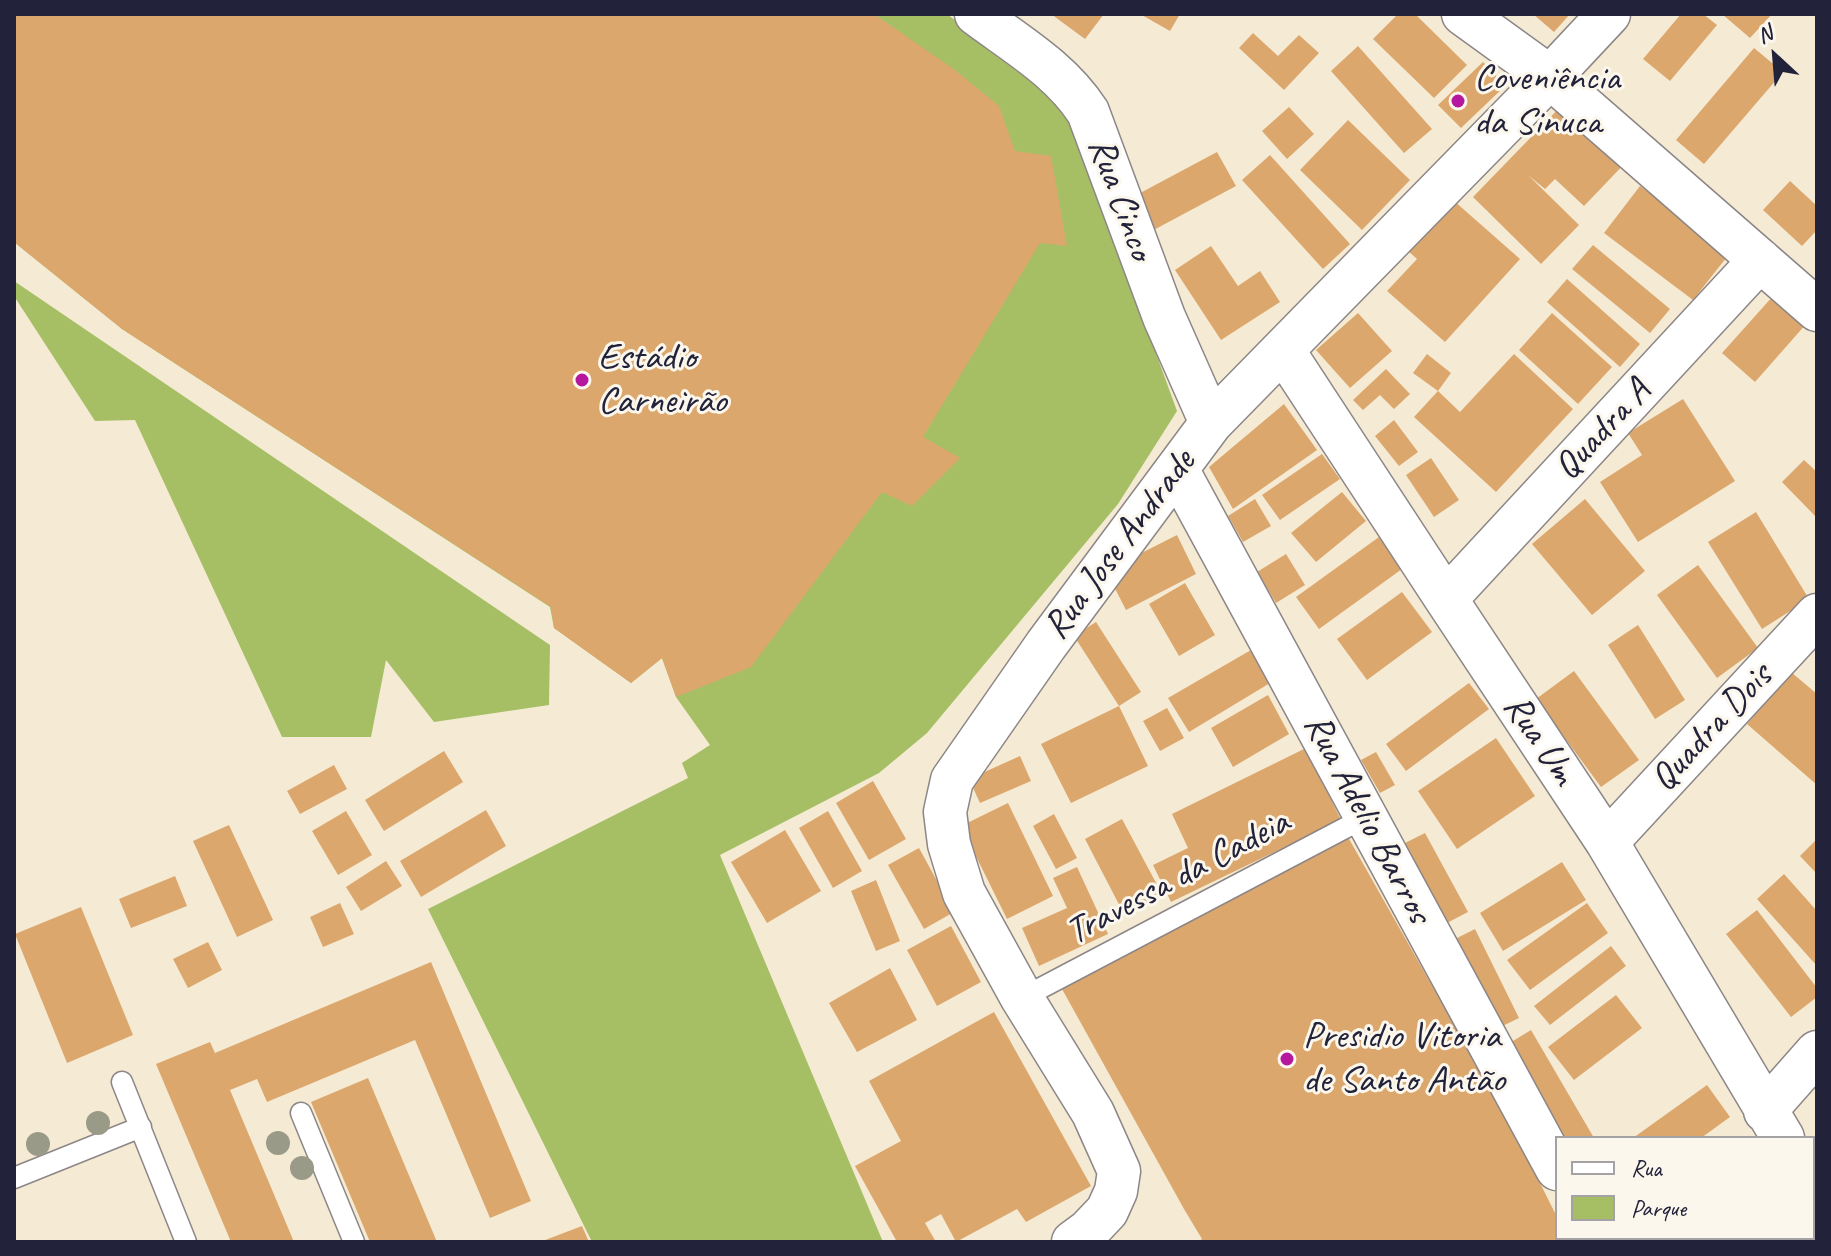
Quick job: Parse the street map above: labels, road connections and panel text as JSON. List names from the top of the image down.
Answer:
{
  "streets": {
    "street": [
      "Rua Cinco",
      "Quadra A",
      "Rua Jose Andrade",
      "Quadra Dois",
      "Rua Um",
      "Rua Adelio Barros"
    ],
    "lane": ["Travessa da Cadeia"]
  },
  "crossings": [
    ["Rua Cinco", "Rua Jose Andrade"],
    ["Quadra A", "Rua Um"],
    ["Rua Jose Andrade", "Rua Um"],
    ["Rua Jose Andrade", "Rua Adelio Barros"],
    ["Rua Jose Andrade", "Travessa da Cadeia"],
    ["Quadra Dois", "Rua Um"],
    ["Rua Adelio Barros", "Travessa da Cadeia"]
  ],
  "places": ["Coveniência da Sinuca", "Estádio Carneirão", "Presidio Vitoria de Santo Antão"],
  "legend": ["Rua", "Parque"],
  "north": "top left"
}
